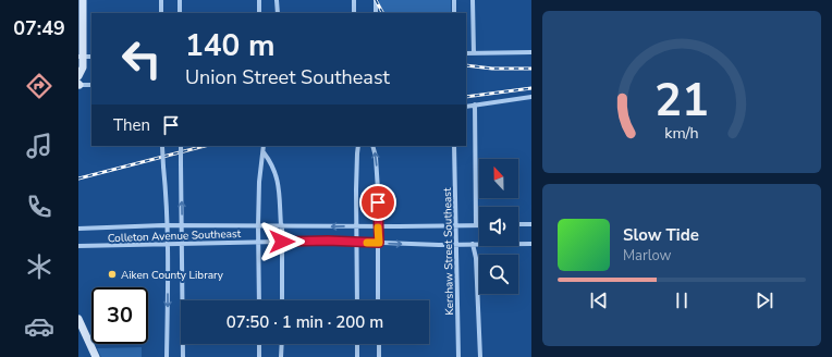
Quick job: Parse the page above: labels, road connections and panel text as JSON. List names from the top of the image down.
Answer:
{
  "streets": {
    "street": ["Colleton Avenue Southeast", "Kershaw Street Southeast"]
  },
  "crossings": [
    ["Colleton Avenue Southeast", "Kershaw Street Southeast"]
  ],
  "places": ["Aiken County Library"],
  "north": "top",
  "page": {
    "tabs": "07:49",
    "turn": ["140 m", "Union Street Southeast"],
    "then": "Then",
    "song": ["Slow Tide", "Marlow"],
    "limit": "30",
    "trip": "07:50 · 1 min · 200 m",
    "gauge": ["21", "km/h"]
  }
}
